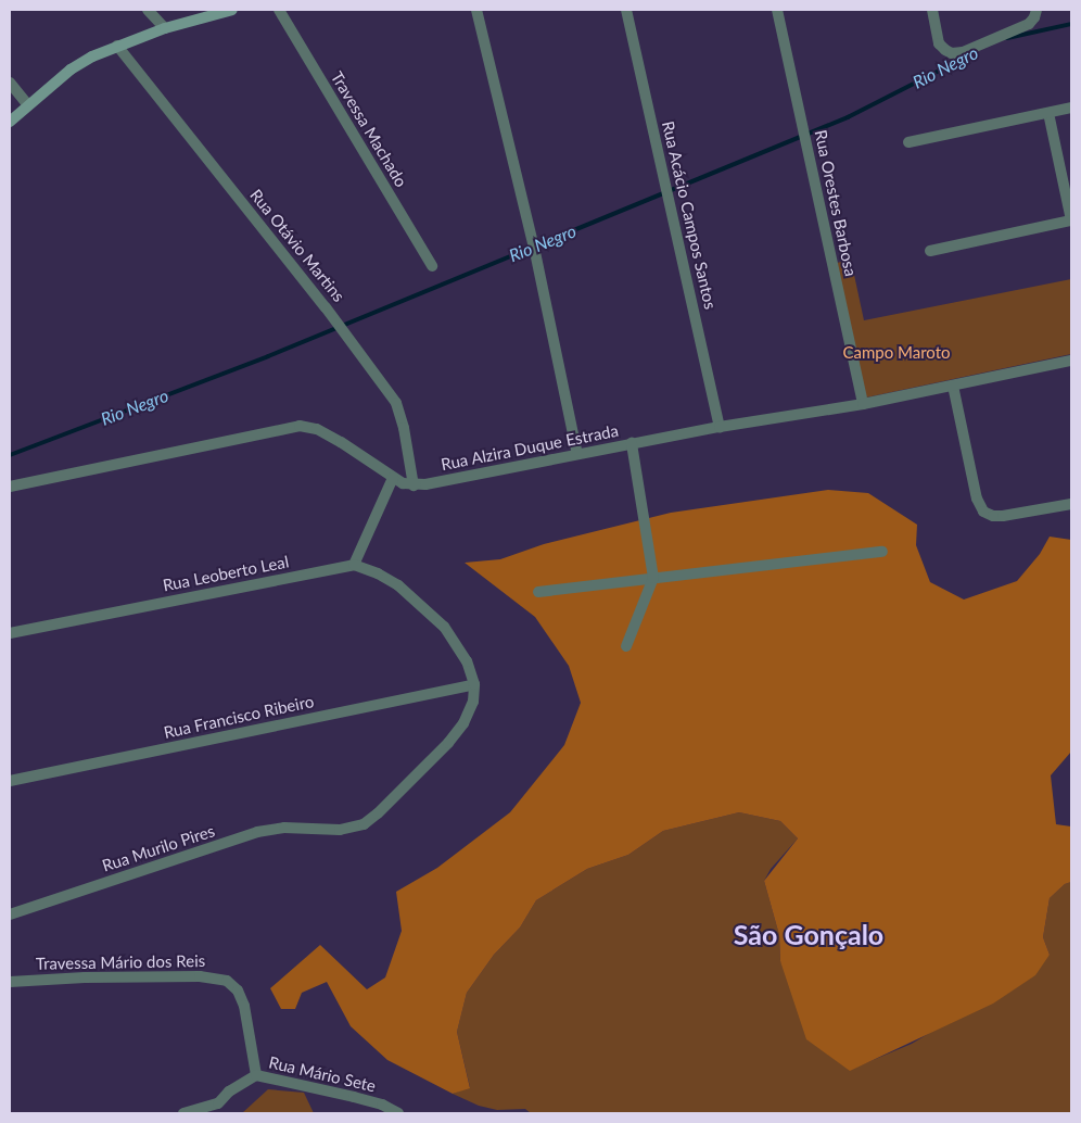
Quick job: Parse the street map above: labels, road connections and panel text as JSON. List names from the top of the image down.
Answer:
{
  "streets": {
    "street": [
      "Travessa Machado",
      "Rua Orestes Barbosa",
      "Rua Acácio Campos Santos",
      "Rua Otávio Martins",
      "Rua Alzira Duque Estrada",
      "Rua Leoberto Leal",
      "Rua Francisco Ribeiro",
      "Rua Murilo Pires",
      "Travessa Mário dos Reis",
      "Rua Mário Sete"
    ]
  },
  "crossings": [
    ["Rua Orestes Barbosa", "Rua Alzira Duque Estrada"],
    ["Rua Acácio Campos Santos", "Rua Alzira Duque Estrada"],
    ["Rua Otávio Martins", "Rua Alzira Duque Estrada"],
    ["Rua Francisco Ribeiro", "Rua Murilo Pires"],
    ["Travessa Mário dos Reis", "Rua Mário Sete"]
  ],
  "districts": ["São Gonçalo"],
  "water": ["Rio Negro"],
  "parks": ["Campo Maroto"]
}
